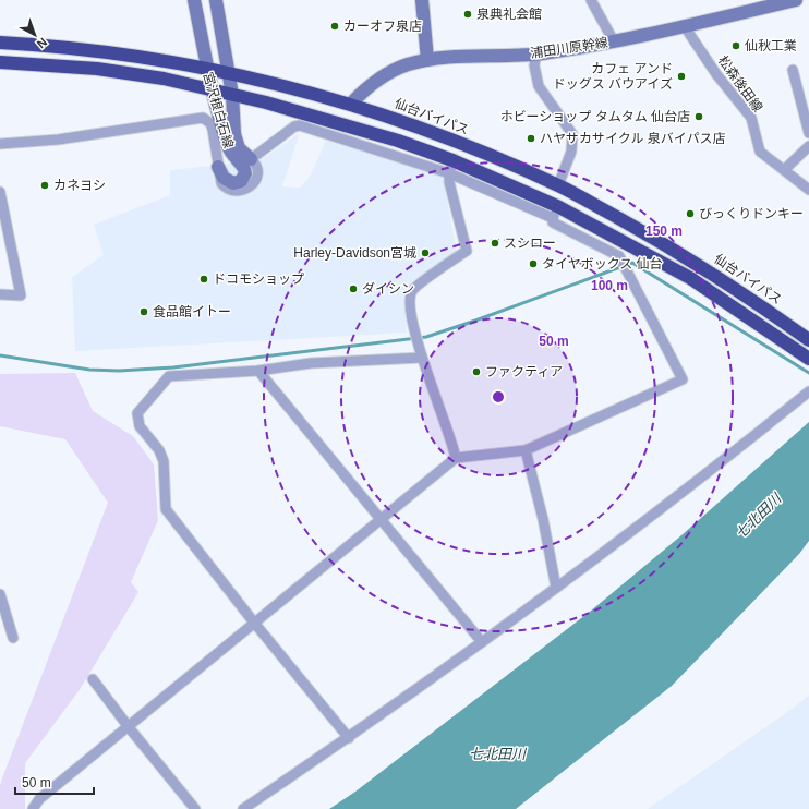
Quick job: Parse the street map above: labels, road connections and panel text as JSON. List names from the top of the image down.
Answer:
{
  "streets": {
    "highway": ["仙台バイパス"],
    "street": ["浦田川原幹線", "松森後田線", "宮沢根白石線"]
  },
  "crossings": [
    ["浦田川原幹線", "松森後田線"],
    ["浦田川原幹線", "仙台バイパス"],
    ["宮沢根白石線", "仙台バイパス"]
  ],
  "water": ["七北田川"],
  "places": [
    "泉典礼会館",
    "カーオフ泉店",
    "仙秋工業",
    "カフェ アンド ドッグス バウアイズ",
    "ホビーショップ タムタム 仙台店",
    "ハヤサカサイクル 泉バイパス店",
    "カネヨシ",
    "びっくりドンキー",
    "スシロー",
    "Harley-Davidson宮城",
    "タイヤボックス 仙台",
    "ドコモショップ",
    "ダイシン",
    "食品館イトー",
    "ファクティア"
  ],
  "scale_bar": "50 m",
  "north": "bottom right",
  "rings": ["150 m", "100 m", "50 m"]
}
